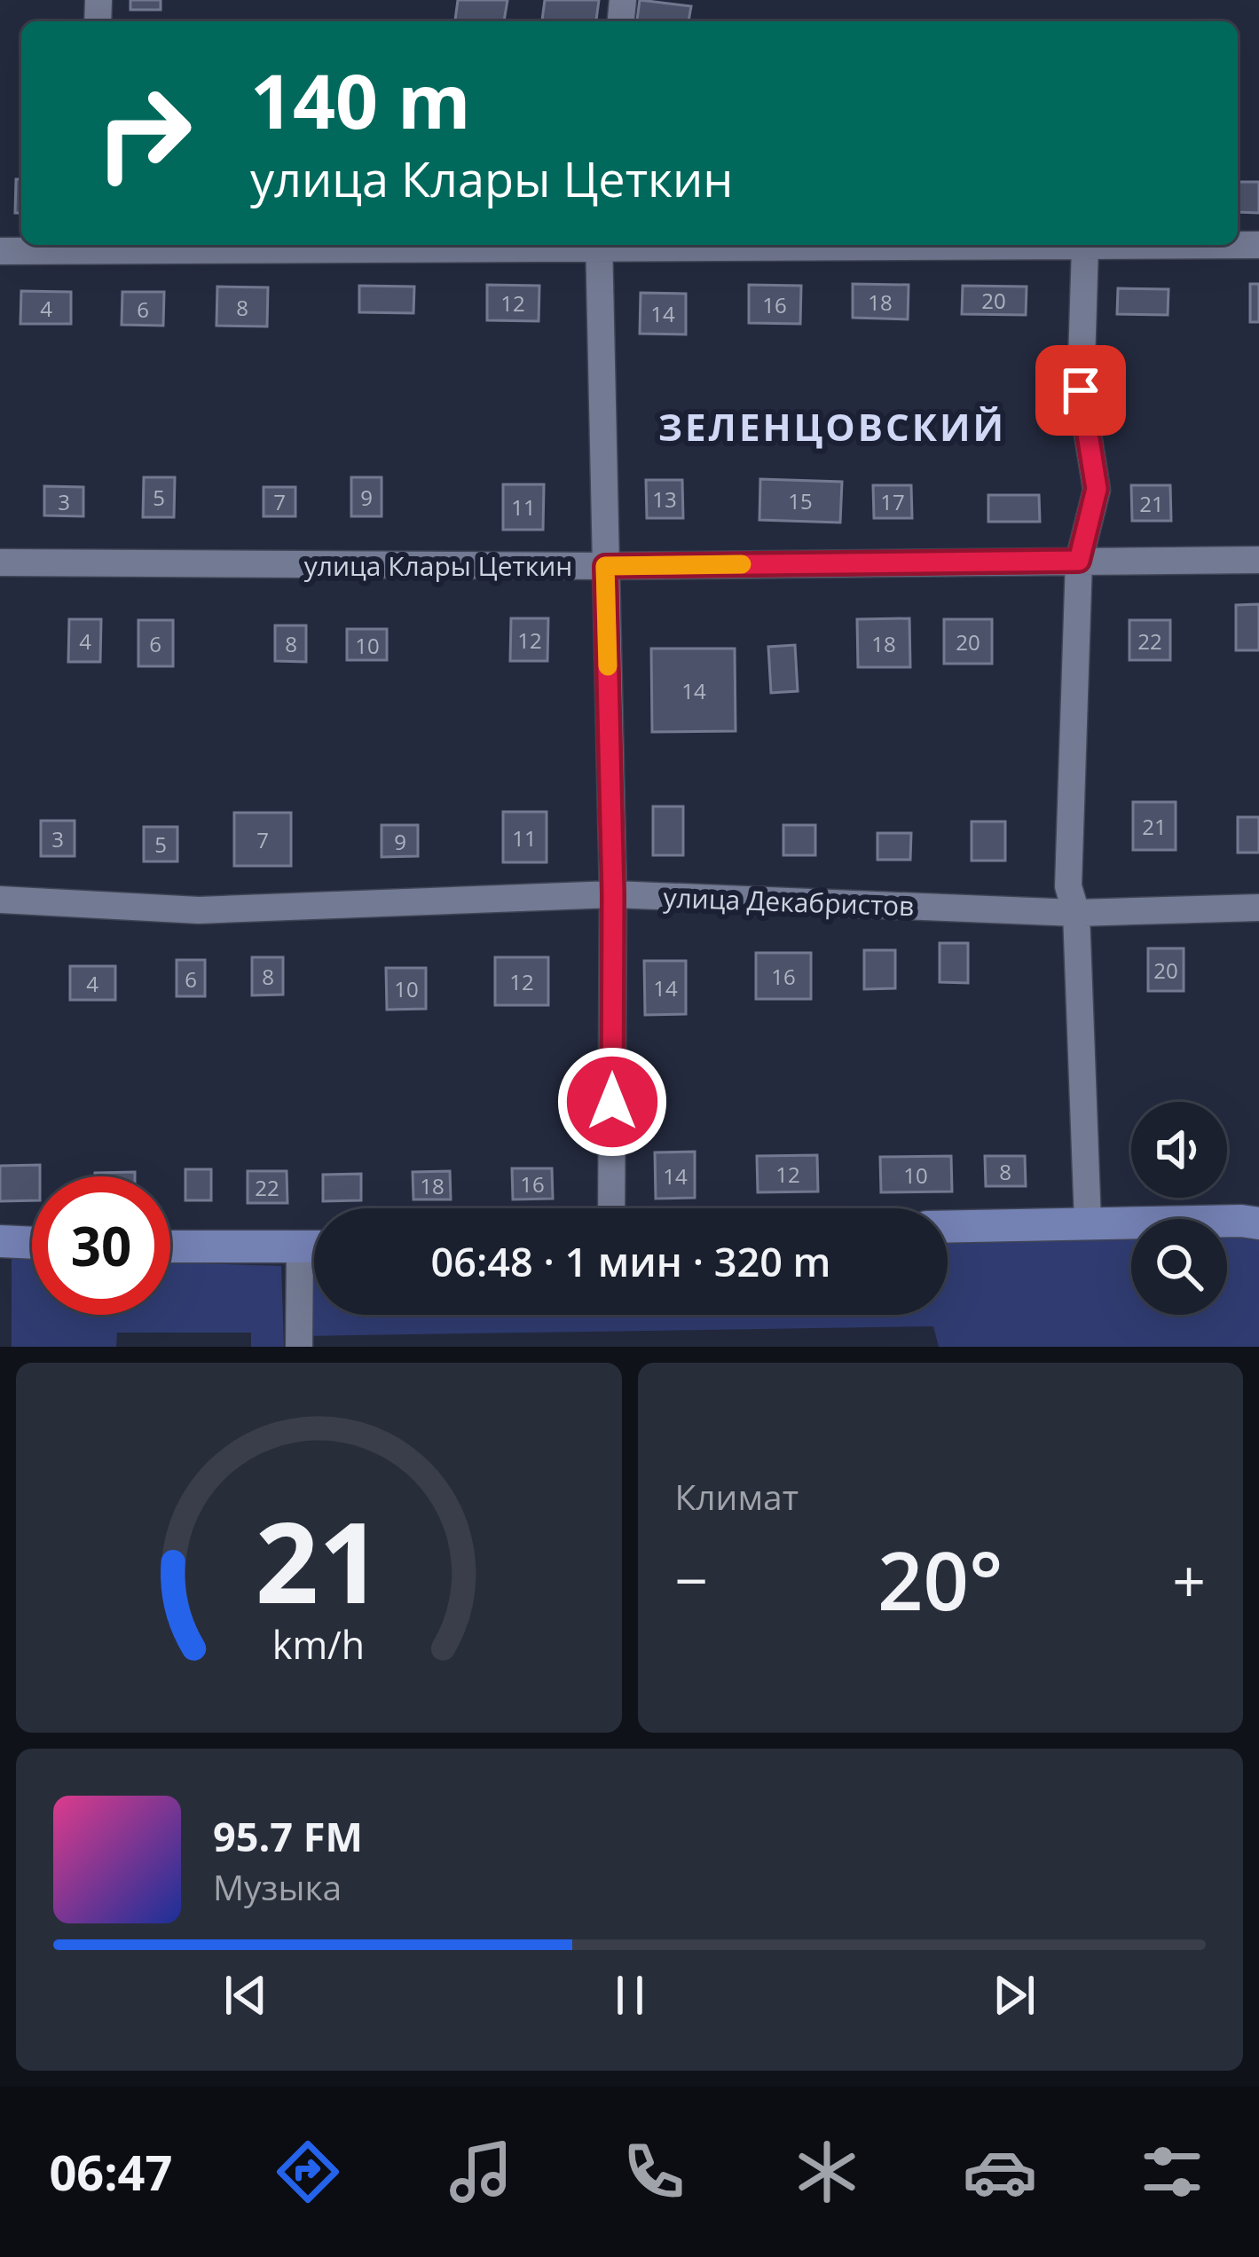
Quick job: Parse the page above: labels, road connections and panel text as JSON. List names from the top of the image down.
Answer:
{
  "streets": {
    "street": ["улица Клары Цеткин", "улица Декабристов"]
  },
  "districts": ["ЗЕЛЕНЦОВСКИЙ"],
  "house_numbers": [
    "20",
    "18",
    "12",
    "16",
    "8",
    "4",
    "6",
    "14",
    "5",
    "9",
    "13",
    "15",
    "3",
    "7",
    "17",
    "21",
    "11",
    "12",
    "4",
    "22",
    "20",
    "6",
    "8",
    "18",
    "10",
    "14",
    "21",
    "11",
    "3",
    "7",
    "9",
    "5",
    "20",
    "8",
    "16",
    "6",
    "12",
    "4",
    "14",
    "10",
    "8",
    "12",
    "10",
    "14",
    "16",
    "18",
    "22"
  ],
  "page": {
    "turn": ["140 m", "улица Клары Цеткин"],
    "limit": "30",
    "trip": "06:48 · 1 мин · 320 m",
    "tile": "Климат",
    "heat": ["−", "20°", "+"],
    "song": ["95.7 FM", "Музыка"],
    "tabs": "06:47",
    "gauge": ["21", "km/h"]
  }
}
